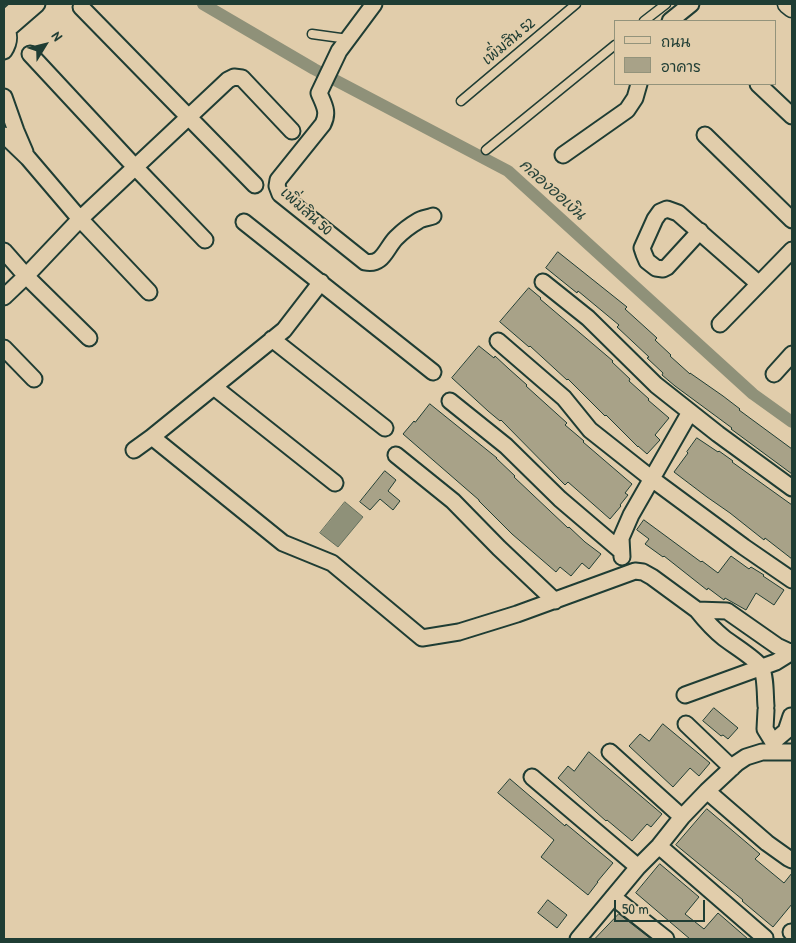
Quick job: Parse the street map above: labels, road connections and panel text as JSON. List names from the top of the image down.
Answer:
{
  "streets": {
    "street": ["เพิ่มสิน 50"],
    "lane": ["เพิ่มสิน 52"]
  },
  "water": ["คลองออเงิน"],
  "legend": ["ถนน", "อาคาร"],
  "scale_bar": "50 m",
  "north": "top right"
}
